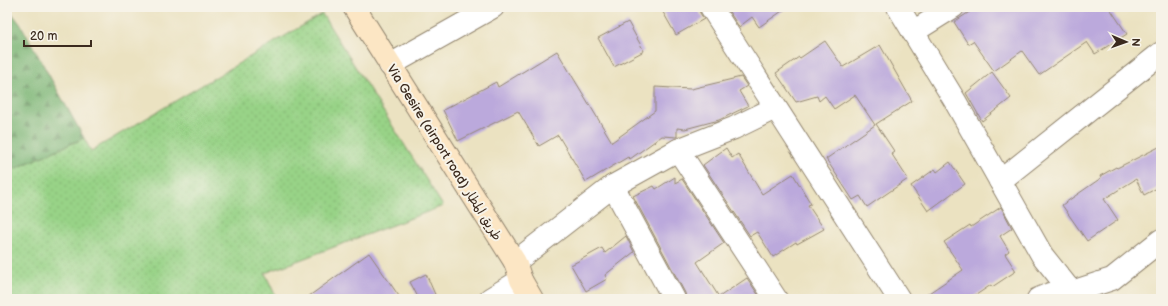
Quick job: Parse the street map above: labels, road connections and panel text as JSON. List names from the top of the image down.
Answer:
{
  "streets": {
    "main road": ["Via Gesire (airport road) طريق المطار"]
  },
  "scale_bar": "20 m",
  "north": "right"
}
